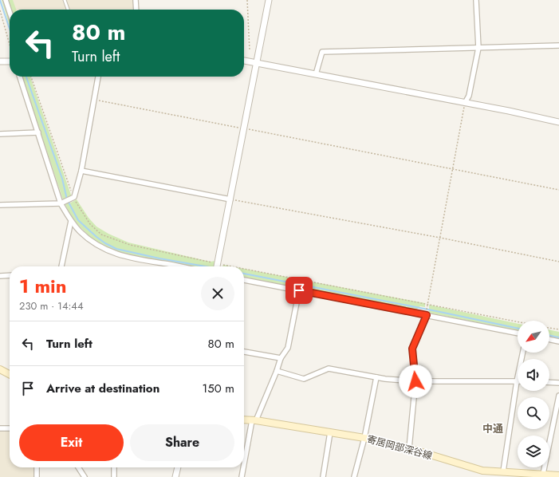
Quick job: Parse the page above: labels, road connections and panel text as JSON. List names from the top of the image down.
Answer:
{
  "streets": {
    "main road": ["寄居岡部深谷線"]
  },
  "districts": ["中通"],
  "north": "bottom left",
  "page": {
    "turn": ["80 m", "Turn left"],
    "heading": ["1 min", "230 m · 14:44"],
    "list": [
      {
        "name": "Turn left",
        "value": "80 m"
      },
      {
        "name": "Arrive at destination",
        "value": "150 m"
      }
    ],
    "buttons": ["Exit", "Share"]
  }
}
